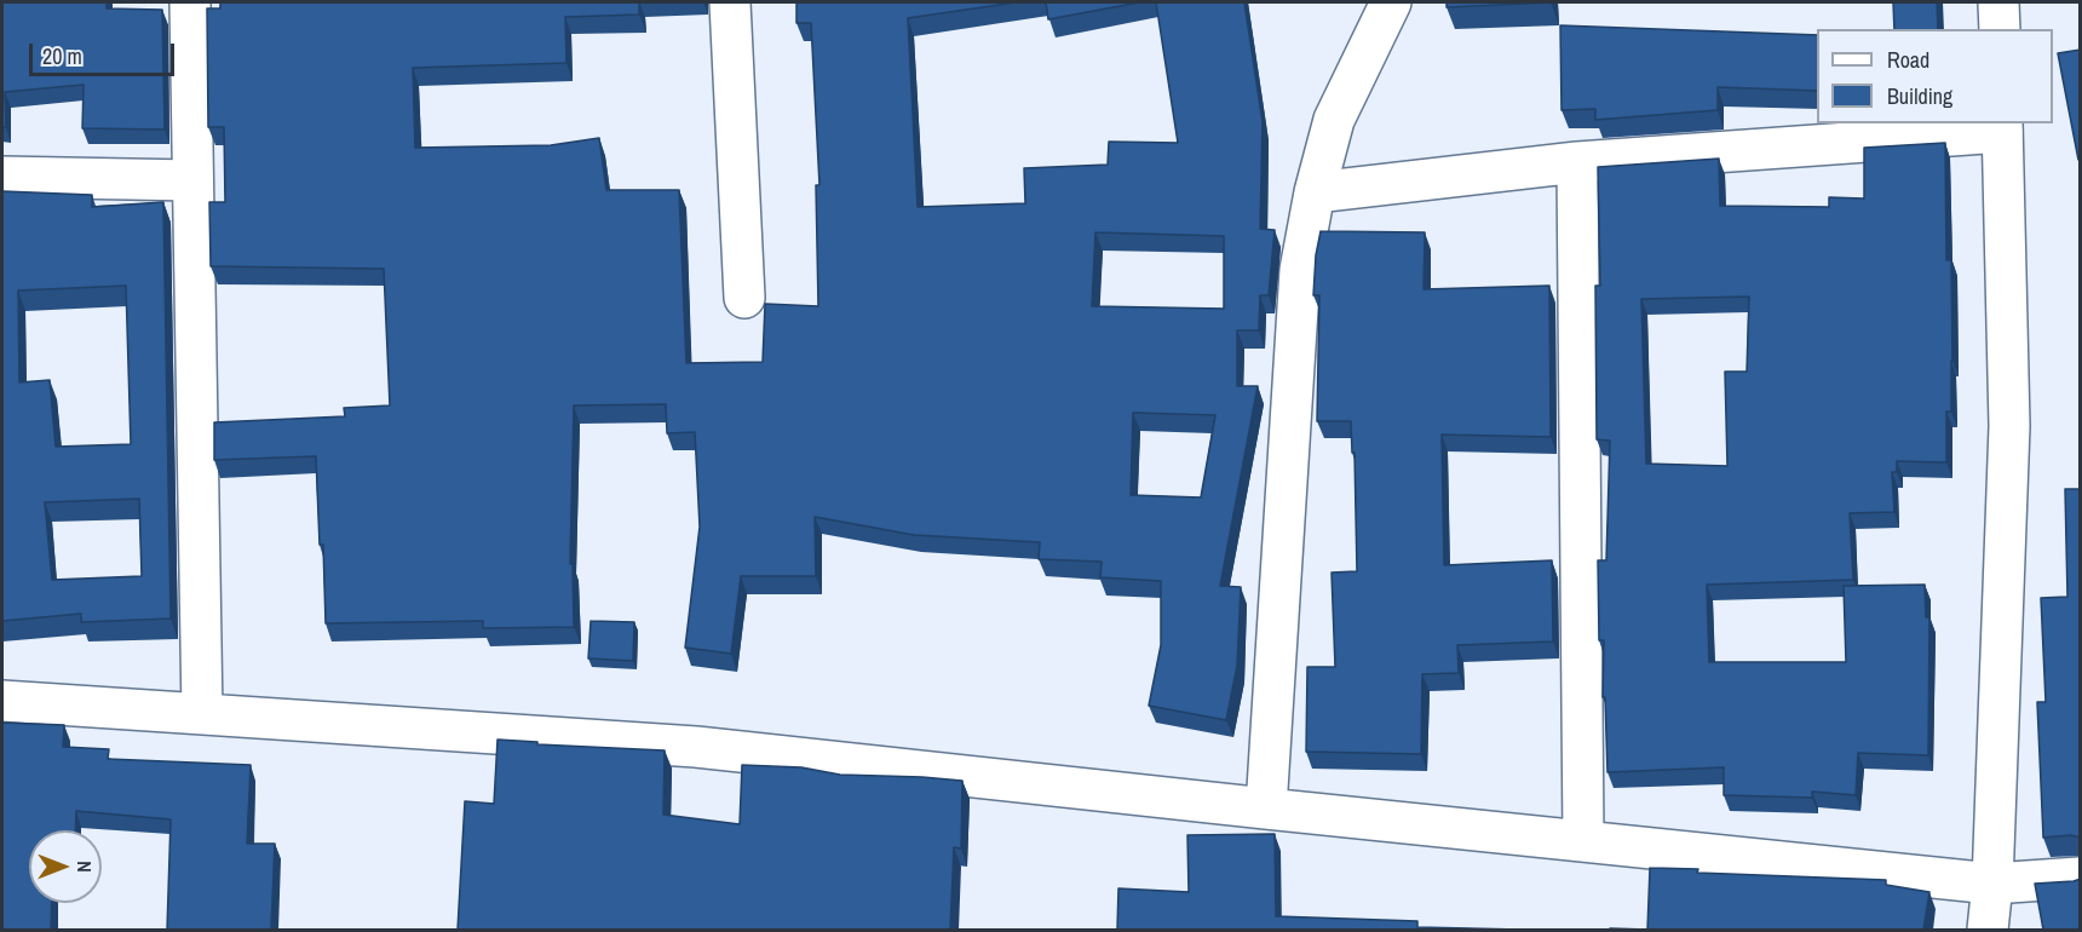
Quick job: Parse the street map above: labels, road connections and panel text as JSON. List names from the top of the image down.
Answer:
{
  "legend": ["Road", "Building"],
  "scale_bar": "20 m",
  "north": "right"
}
